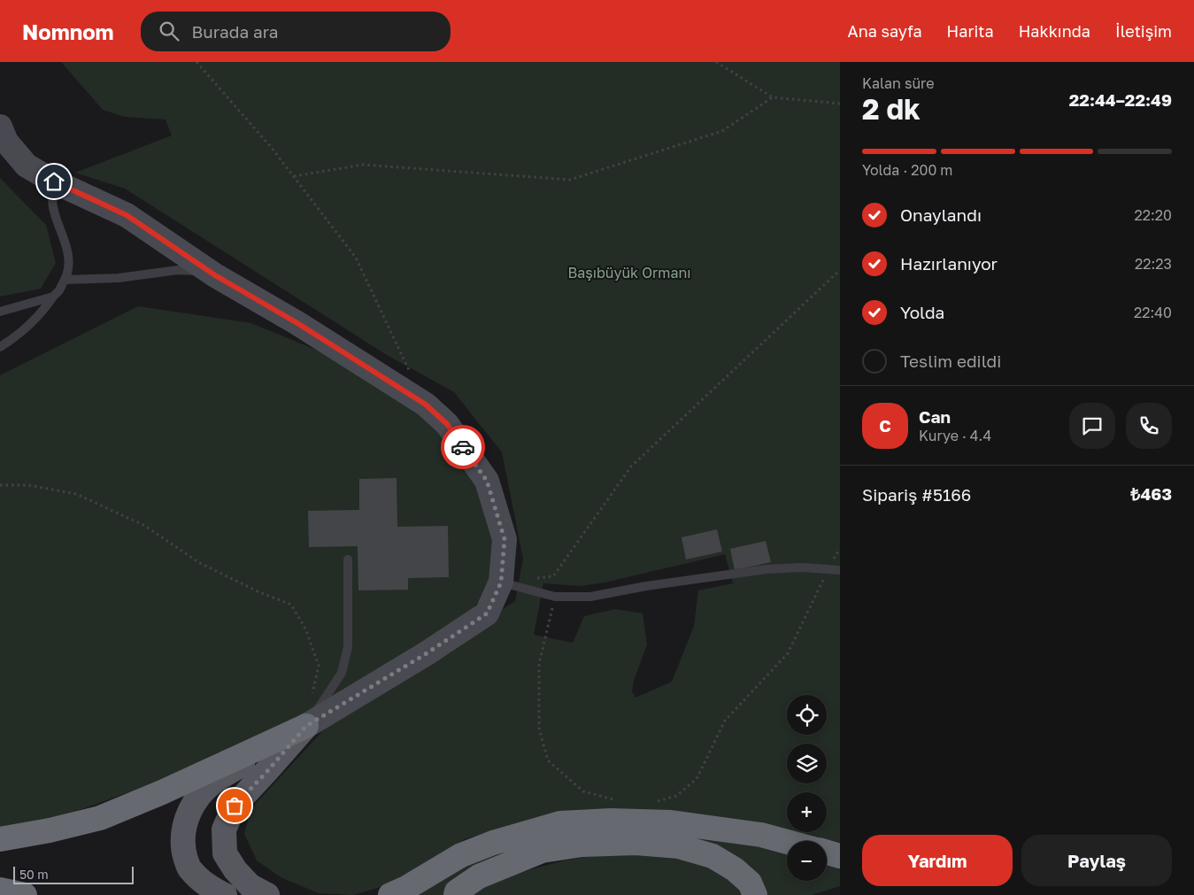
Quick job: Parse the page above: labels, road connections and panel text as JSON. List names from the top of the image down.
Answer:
{
  "parks": ["Başıbüyük Ormanı"],
  "scale_bar": "50 m",
  "page": {
    "header": "Nomnom",
    "search": "Burada ara",
    "nav": [
      "Ana sayfa",
      "Harita",
      "Hakkında",
      "İletişim"
    ],
    "heading": ["2 dk", "Kalan süre", "22:44–22:49"],
    "panel": [
      "Can",
      "Kurye · 4.4",
      "Sipariş #5166",
      "₺463"
    ],
    "bar": "Yolda · 200 m",
    "list": [
      ["Onaylandı", "22:20"],
      ["Hazırlanıyor", "22:23"],
      ["Yolda", "22:40"],
      "Teslim edildi"
    ],
    "round": "C",
    "map_buttons": ["+", "−"],
    "buttons": ["Yardım", "Paylaş"],
    "scale": "50 m"
  }
}
